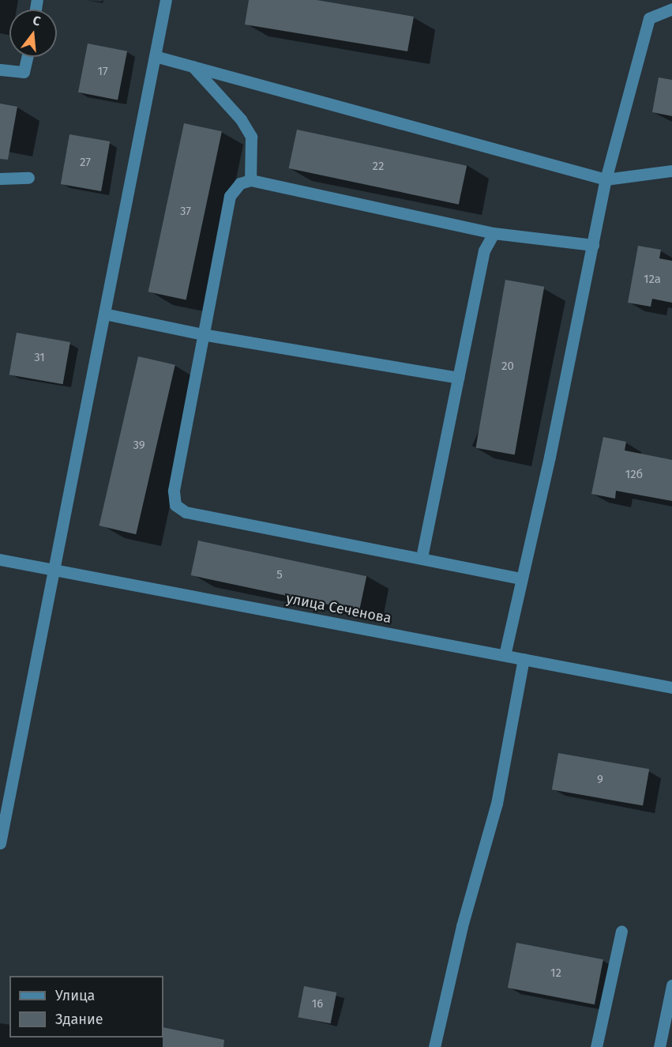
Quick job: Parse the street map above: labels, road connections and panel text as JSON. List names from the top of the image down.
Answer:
{
  "streets": {
    "lane": ["улица Сеченова"]
  },
  "house_numbers": [
    "17",
    "27",
    "22",
    "37",
    "12а",
    "31",
    "20",
    "39",
    "12б",
    "5",
    "9",
    "12",
    "16"
  ],
  "legend": ["Улица", "Здание"],
  "north": "top"
}
